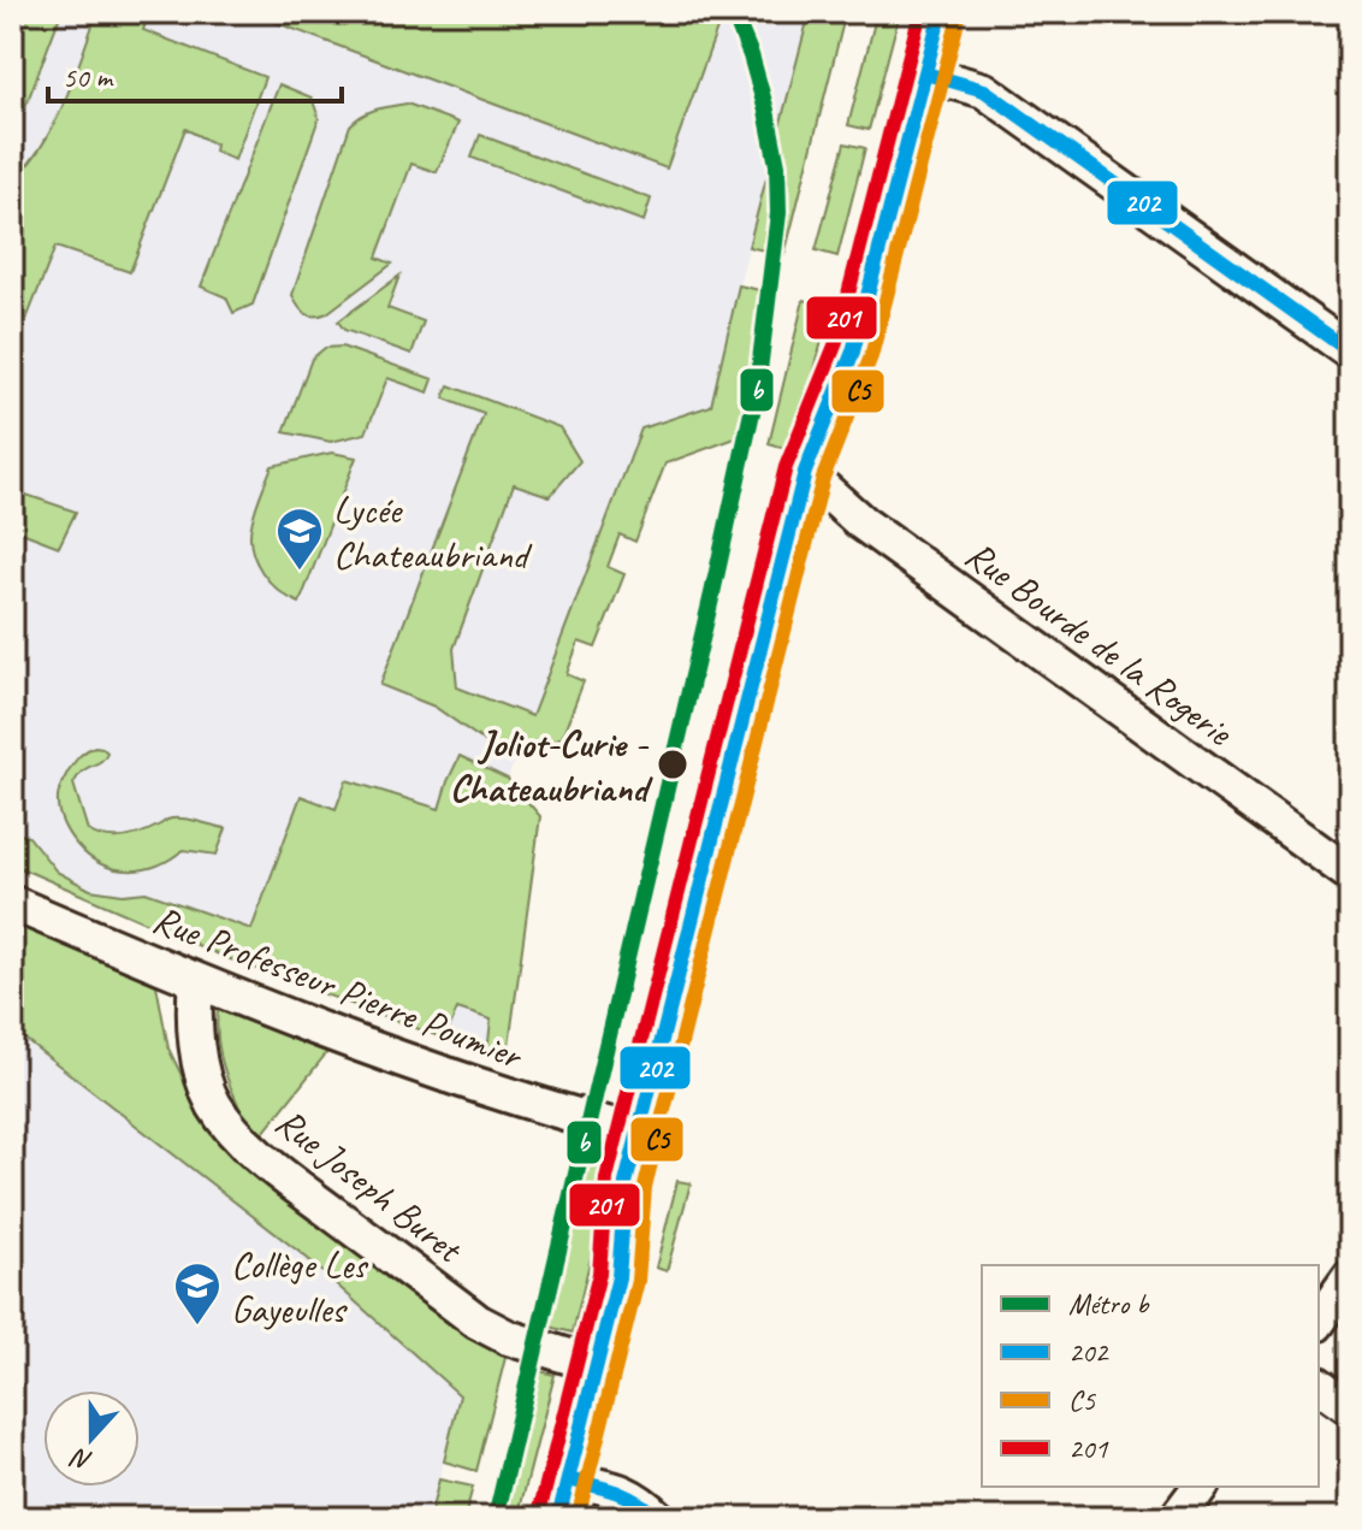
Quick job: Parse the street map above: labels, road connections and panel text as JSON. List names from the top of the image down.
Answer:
{
  "streets": {
    "street": ["Rue Bourde de la Rogerie", "Rue Professeur Pierre Poumier", "Rue Joseph Buret"]
  },
  "crossings": [
    ["Rue Professeur Pierre Poumier", "Rue Joseph Buret"]
  ],
  "places": {
    "school or university": ["Lycée Chateaubriand", "Collège Les Gayeulles"],
    "other": ["Joliot-Curie - Chateaubriand"]
  },
  "lines": [
    "metro line b",
    "transit line 202",
    "transit line 201",
    "transit line C5"
  ],
  "legend": [
    "Métro b",
    "202",
    "C5",
    "201"
  ],
  "scale_bar": "50 m",
  "north": "bottom"
}
